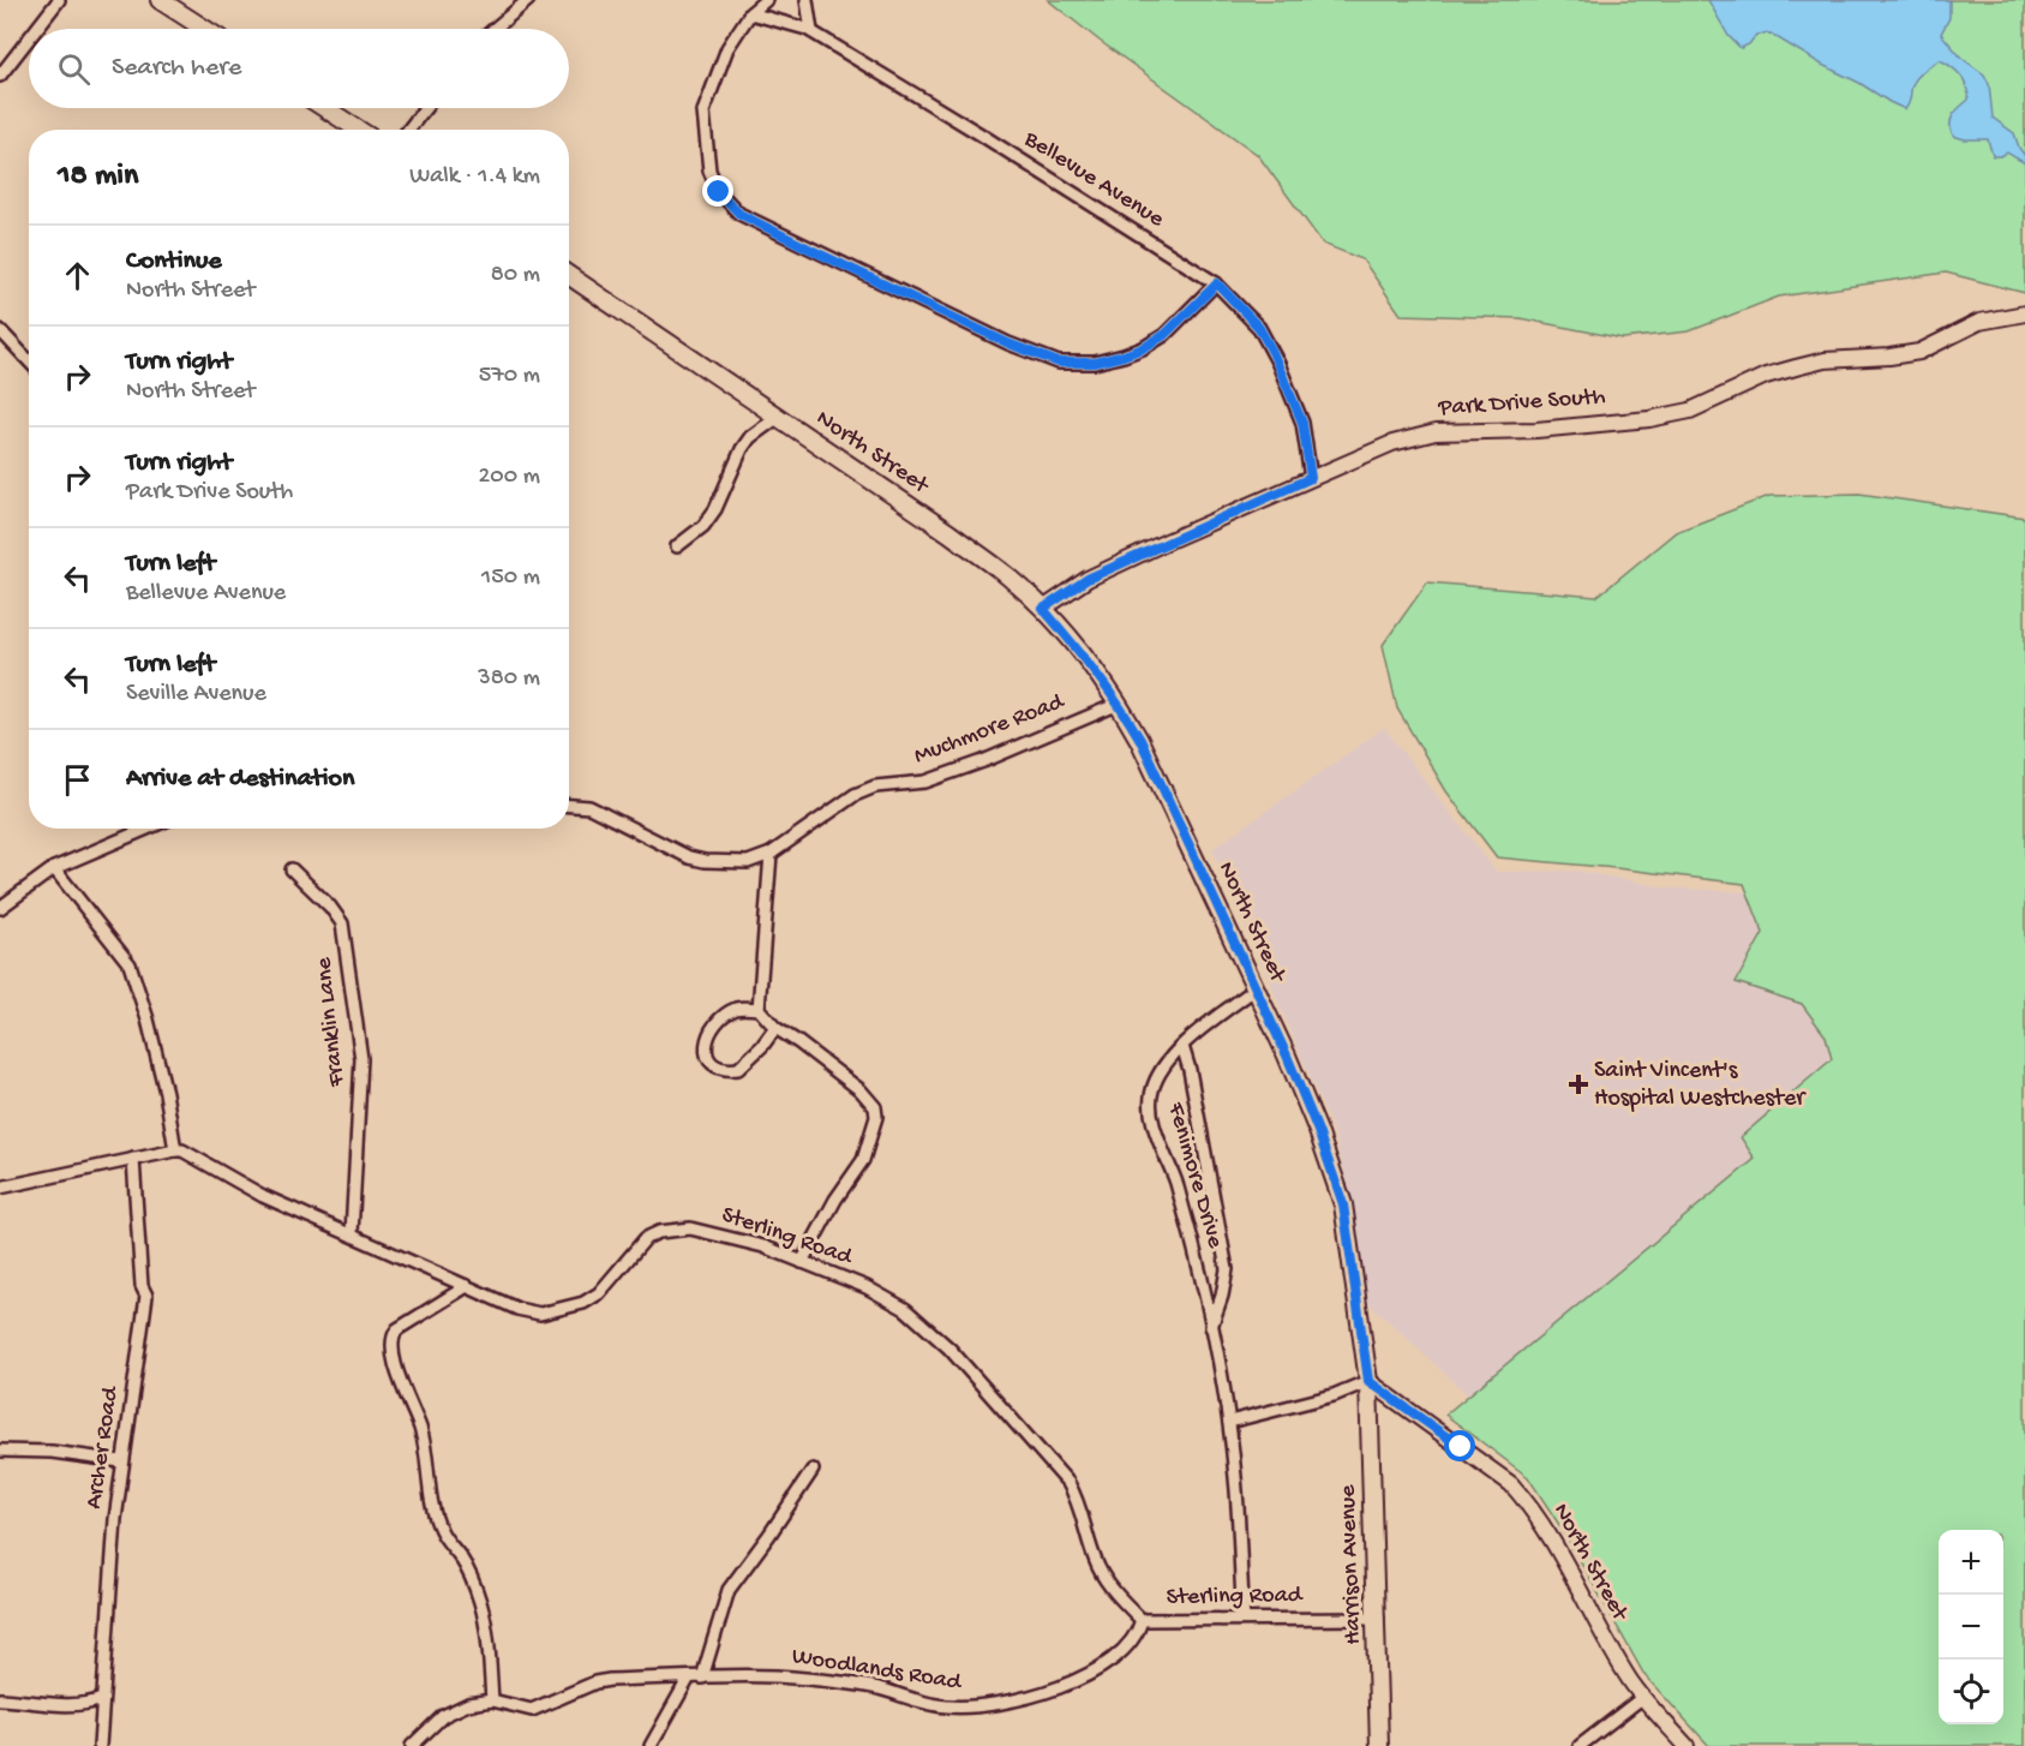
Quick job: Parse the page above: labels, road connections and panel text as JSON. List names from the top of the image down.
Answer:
{
  "streets": {
    "main road": ["North Street", "Harrison Avenue"],
    "street": [
      "Bellevue Avenue",
      "Park Drive South",
      "Muchmore Road",
      "Franklin Lane",
      "Fenimore Drive",
      "Sterling Road",
      "Archer Road",
      "Woodlands Road"
    ]
  },
  "crossings": [
    ["Bellevue Avenue", "Park Drive South"],
    ["Park Drive South", "North Street"],
    ["North Street", "Muchmore Road"],
    ["North Street", "Fenimore Drive"],
    ["North Street", "Harrison Avenue"],
    ["Franklin Lane", "Sterling Road"],
    ["Fenimore Drive", "Sterling Road"],
    ["Sterling Road", "Harrison Avenue"],
    ["Sterling Road", "Woodlands Road"]
  ],
  "places": {
    "health": ["Saint Vincent's Hospital Westchester"]
  },
  "page": {
    "search": "Search here",
    "heading": ["18 min", "Walk · 1.4 km"],
    "list": [
      ["Continue", "North Street", "80 m"],
      ["Turn right", "North Street", "570 m"],
      ["Turn right", "Park Drive South", "200 m"],
      ["Turn left", "Bellevue Avenue", "150 m"],
      ["Turn left", "Seville Avenue", "380 m"],
      "Arrive at destination"
    ],
    "map_buttons": ["+", "−"]
  }
}
